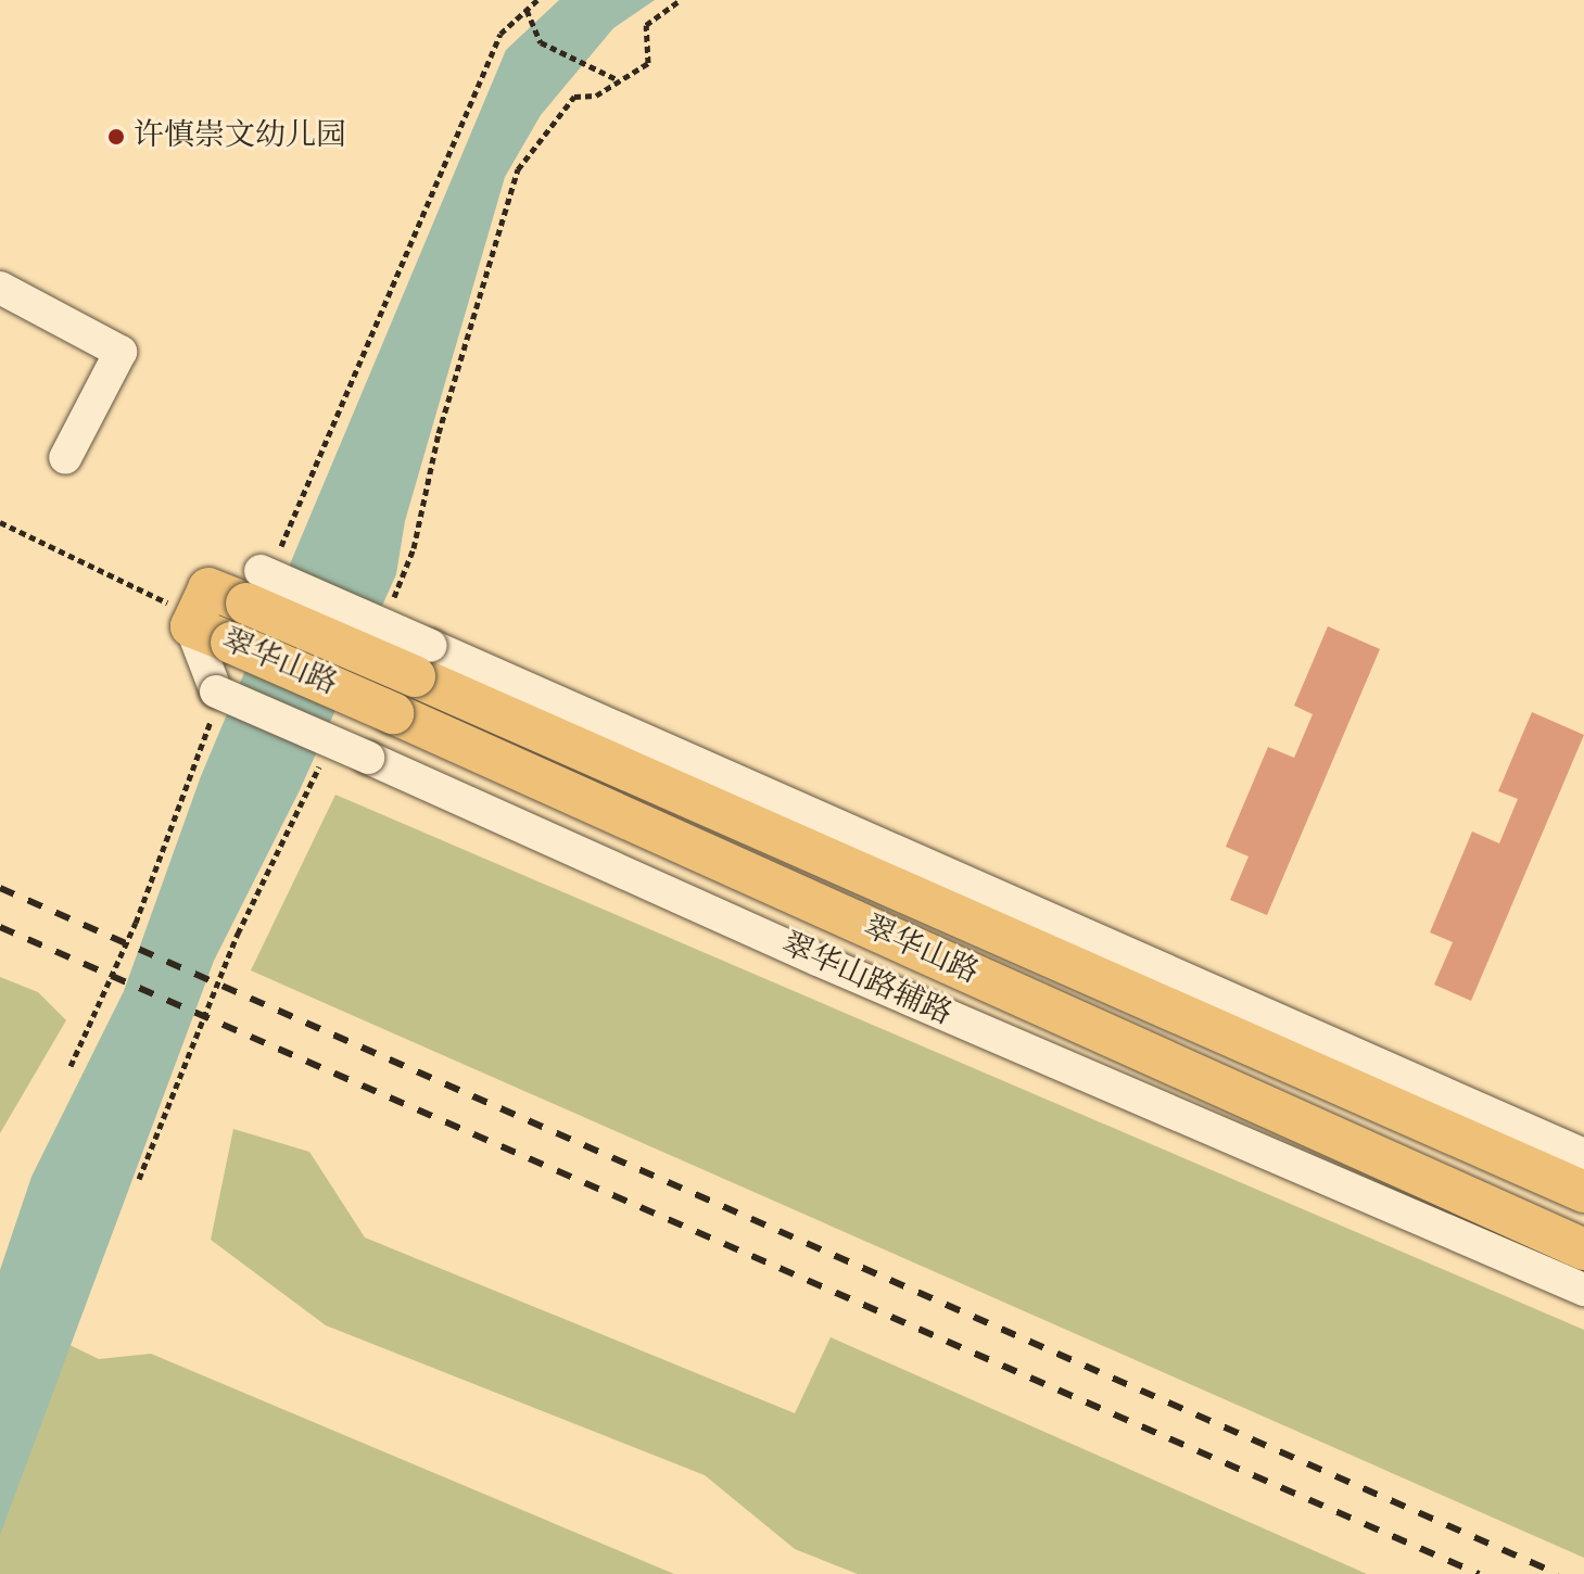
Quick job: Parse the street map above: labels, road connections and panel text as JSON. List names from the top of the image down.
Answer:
{
  "streets": {
    "main road": ["翠华山路"],
    "street": ["翠华山路辅路"]
  },
  "places": ["许慎崇文幼儿园"]
}
